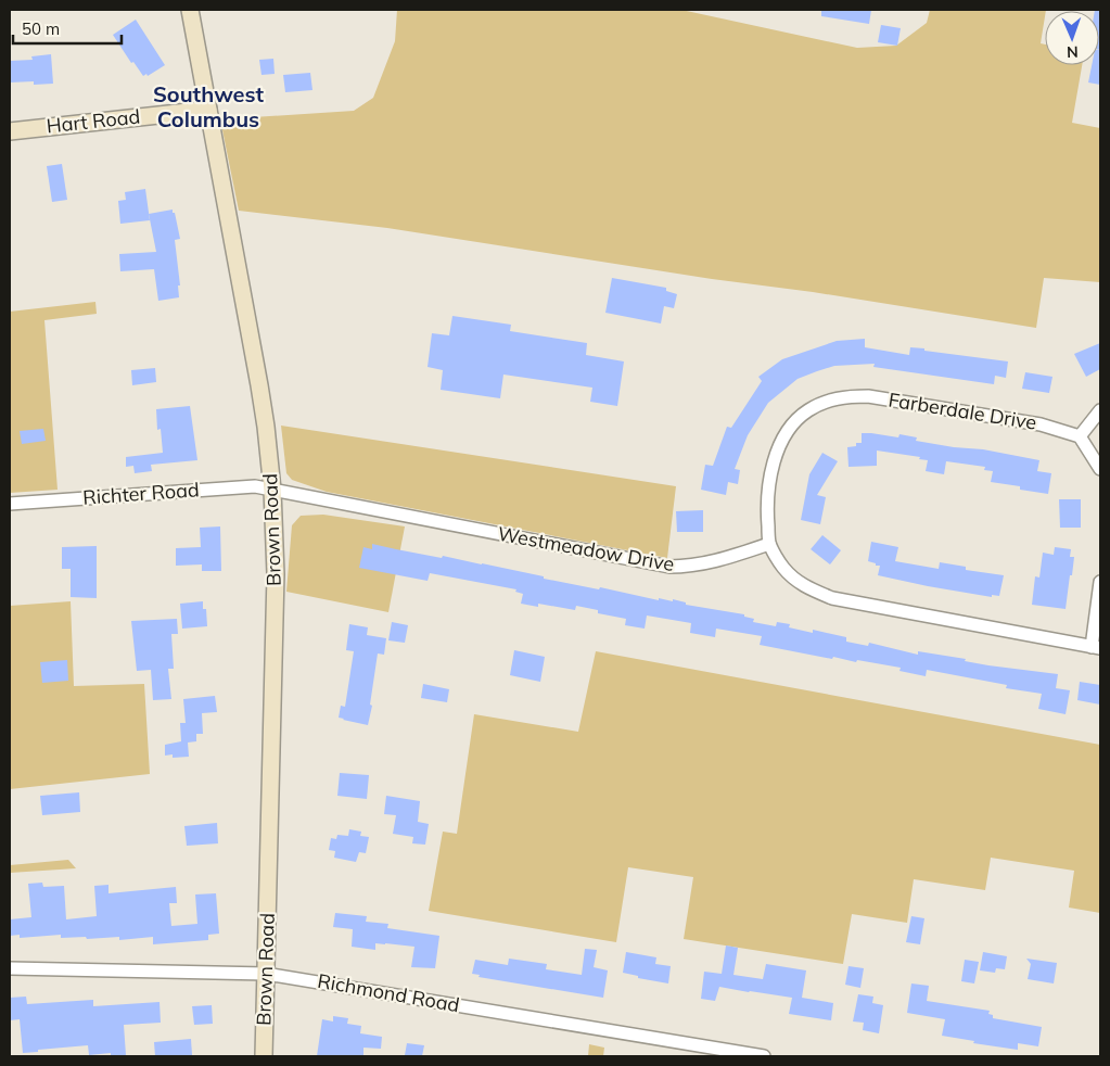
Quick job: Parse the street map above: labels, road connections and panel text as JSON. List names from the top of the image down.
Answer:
{
  "streets": {
    "main road": ["Hart Road", "Brown Road"],
    "street": [
      "Farberdale Drive",
      "Richter Road",
      "Westmeadow Drive",
      "Richmond Road"
    ]
  },
  "crossings": [
    ["Hart Road", "Brown Road"],
    ["Farberdale Drive", "Westmeadow Drive"],
    ["Richter Road", "Brown Road"],
    ["Richter Road", "Westmeadow Drive"],
    ["Brown Road", "Westmeadow Drive"],
    ["Brown Road", "Richmond Road"]
  ],
  "districts": ["Southwest Columbus"],
  "scale_bar": "50 m",
  "north": "bottom"
}
